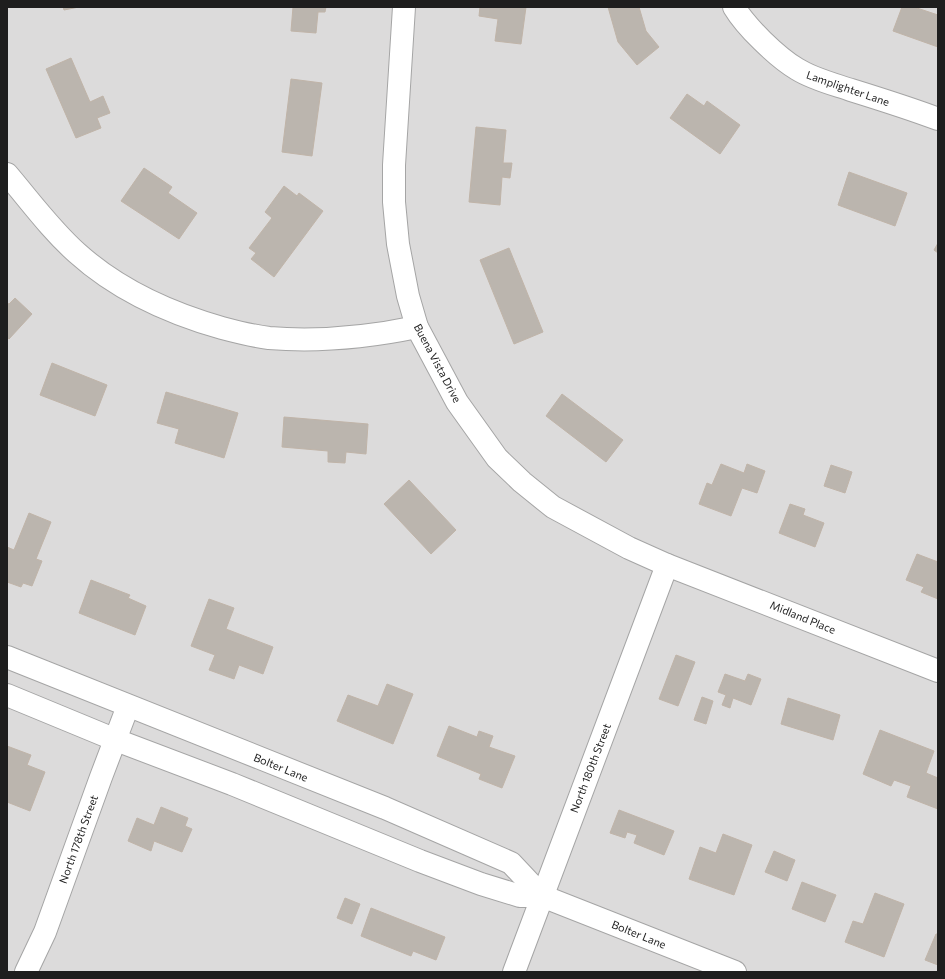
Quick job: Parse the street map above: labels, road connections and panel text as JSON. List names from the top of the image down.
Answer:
{
  "streets": {
    "street": [
      "Lamplighter Lane",
      "Buena Vista Drive",
      "Midland Place",
      "Bolter Lane",
      "North 180th Street",
      "North 178th Street"
    ]
  },
  "crossings": [
    ["Buena Vista Drive", "Midland Place"],
    ["Buena Vista Drive", "North 180th Street"],
    ["Midland Place", "North 180th Street"],
    ["Bolter Lane", "North 180th Street"],
    ["Bolter Lane", "North 178th Street"]
  ]
}
